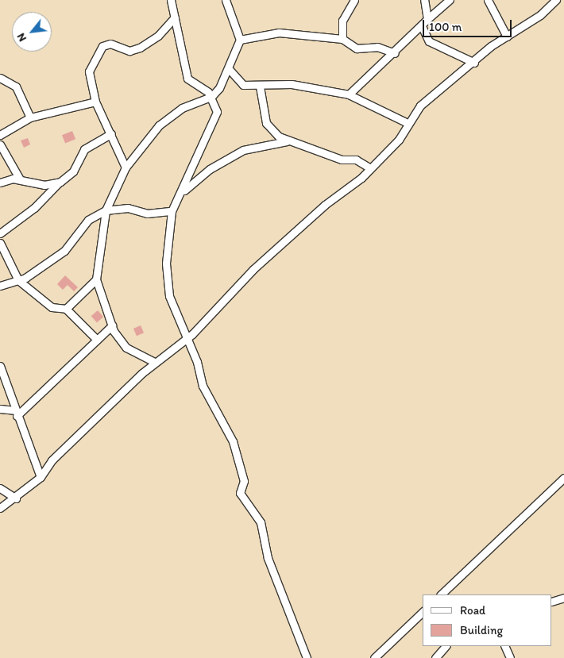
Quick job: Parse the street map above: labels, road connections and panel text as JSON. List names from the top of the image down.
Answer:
{
  "legend": ["Road", "Building"],
  "scale_bar": "100 m",
  "north": "bottom left"
}
